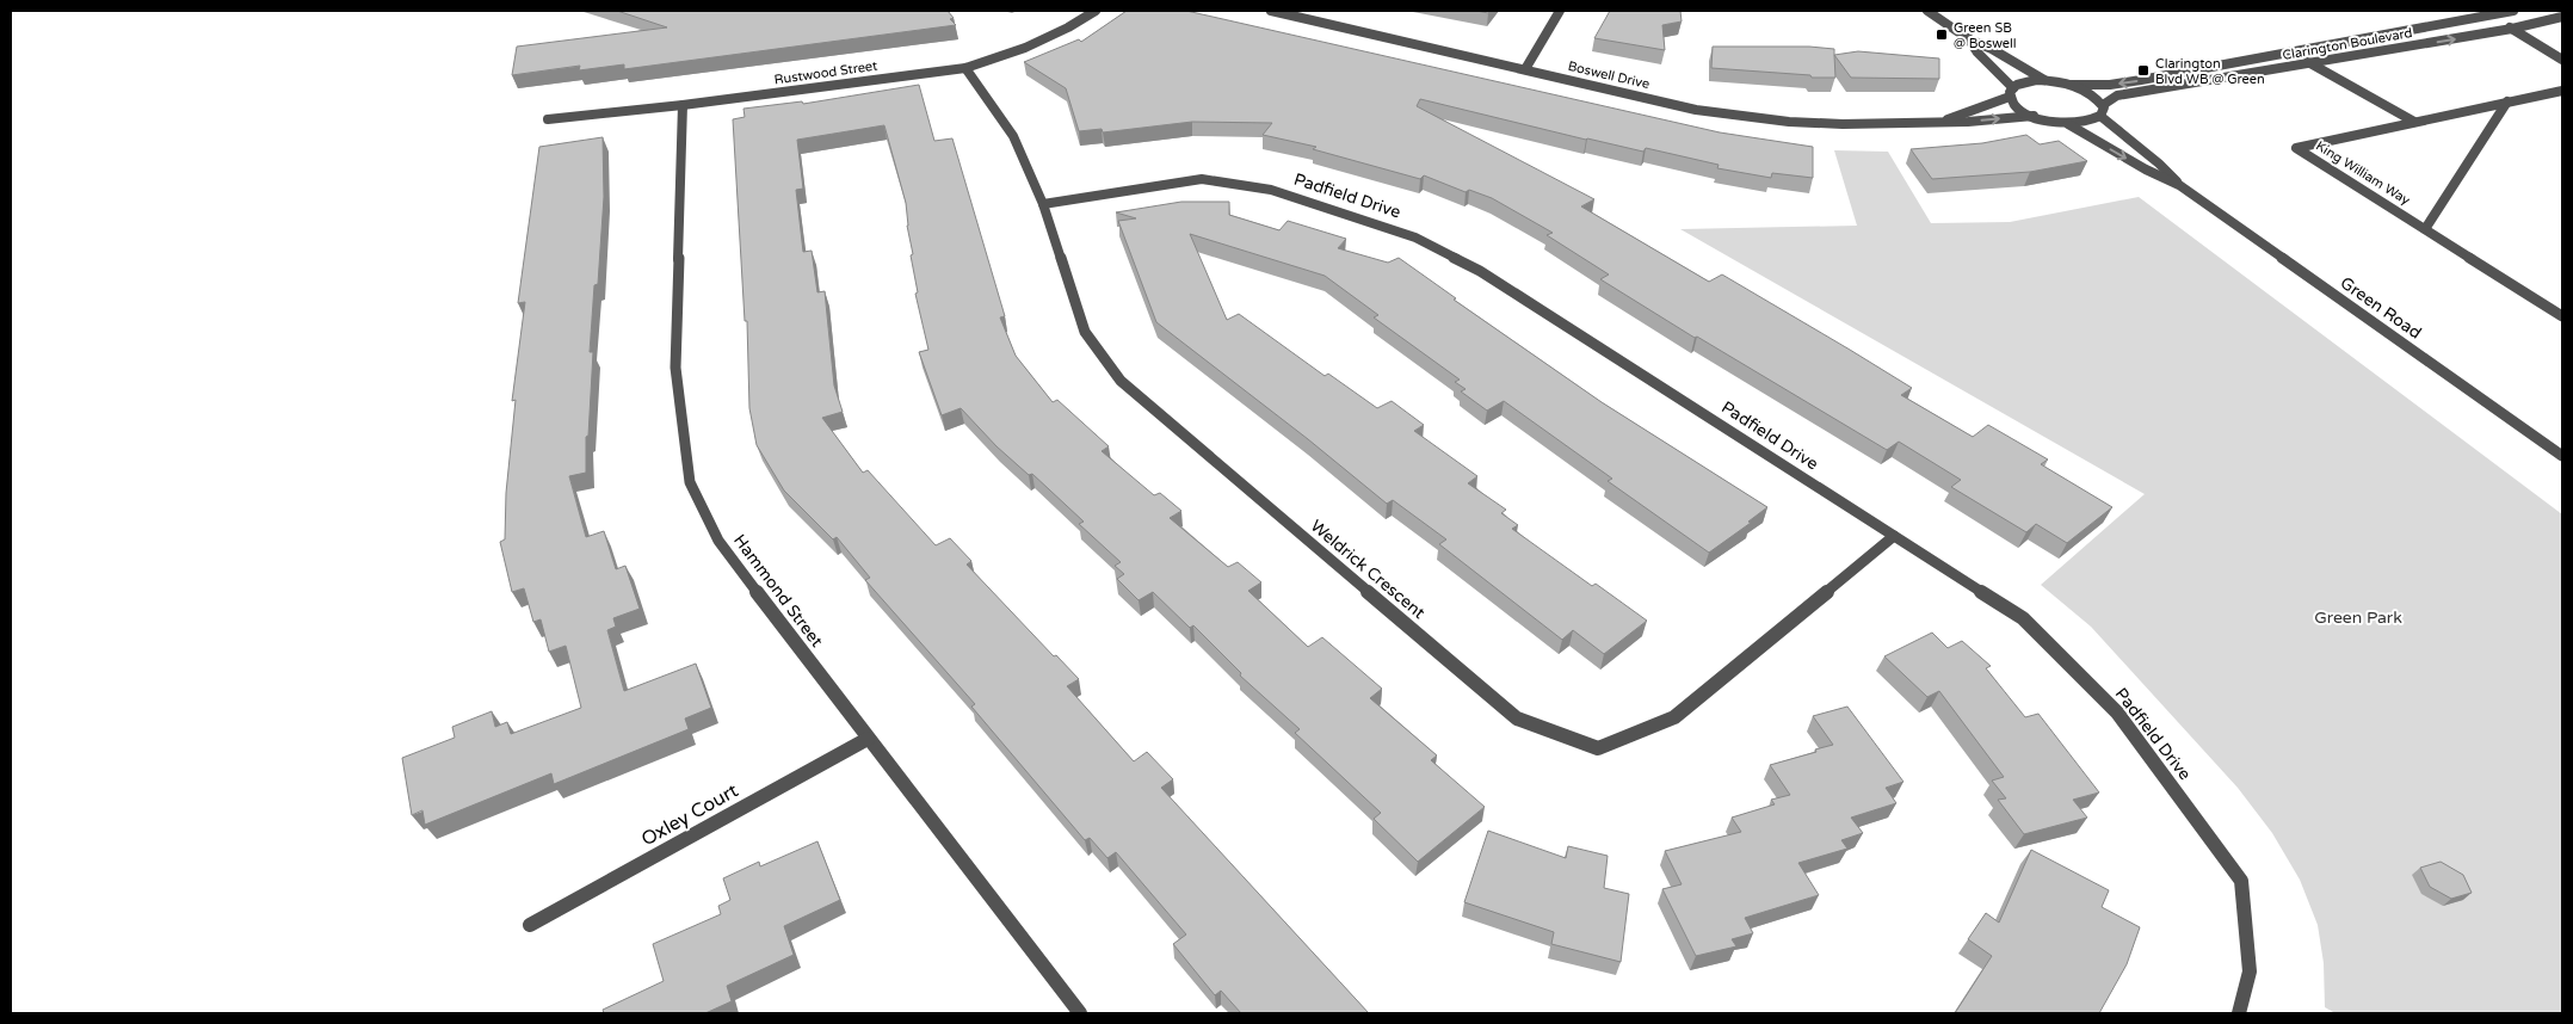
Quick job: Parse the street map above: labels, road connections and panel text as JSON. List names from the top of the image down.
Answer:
{
  "streets": {
    "street": [
      "Clarington Boulevard",
      "Rustwood Street",
      "Boswell Drive",
      "King William Way",
      "Padfield Drive",
      "Green Road",
      "Weldrick Crescent",
      "Hammond Street",
      "Oxley Court"
    ]
  },
  "crossings": [
    ["Rustwood Street", "Weldrick Crescent"],
    ["Rustwood Street", "Hammond Street"],
    ["Padfield Drive", "Weldrick Crescent"],
    ["Hammond Street", "Oxley Court"]
  ],
  "parks": ["Green Park"],
  "places": {
    "transit": ["Green SB @ Boswell", "Clarington Blvd WB @ Green"]
  }
}
